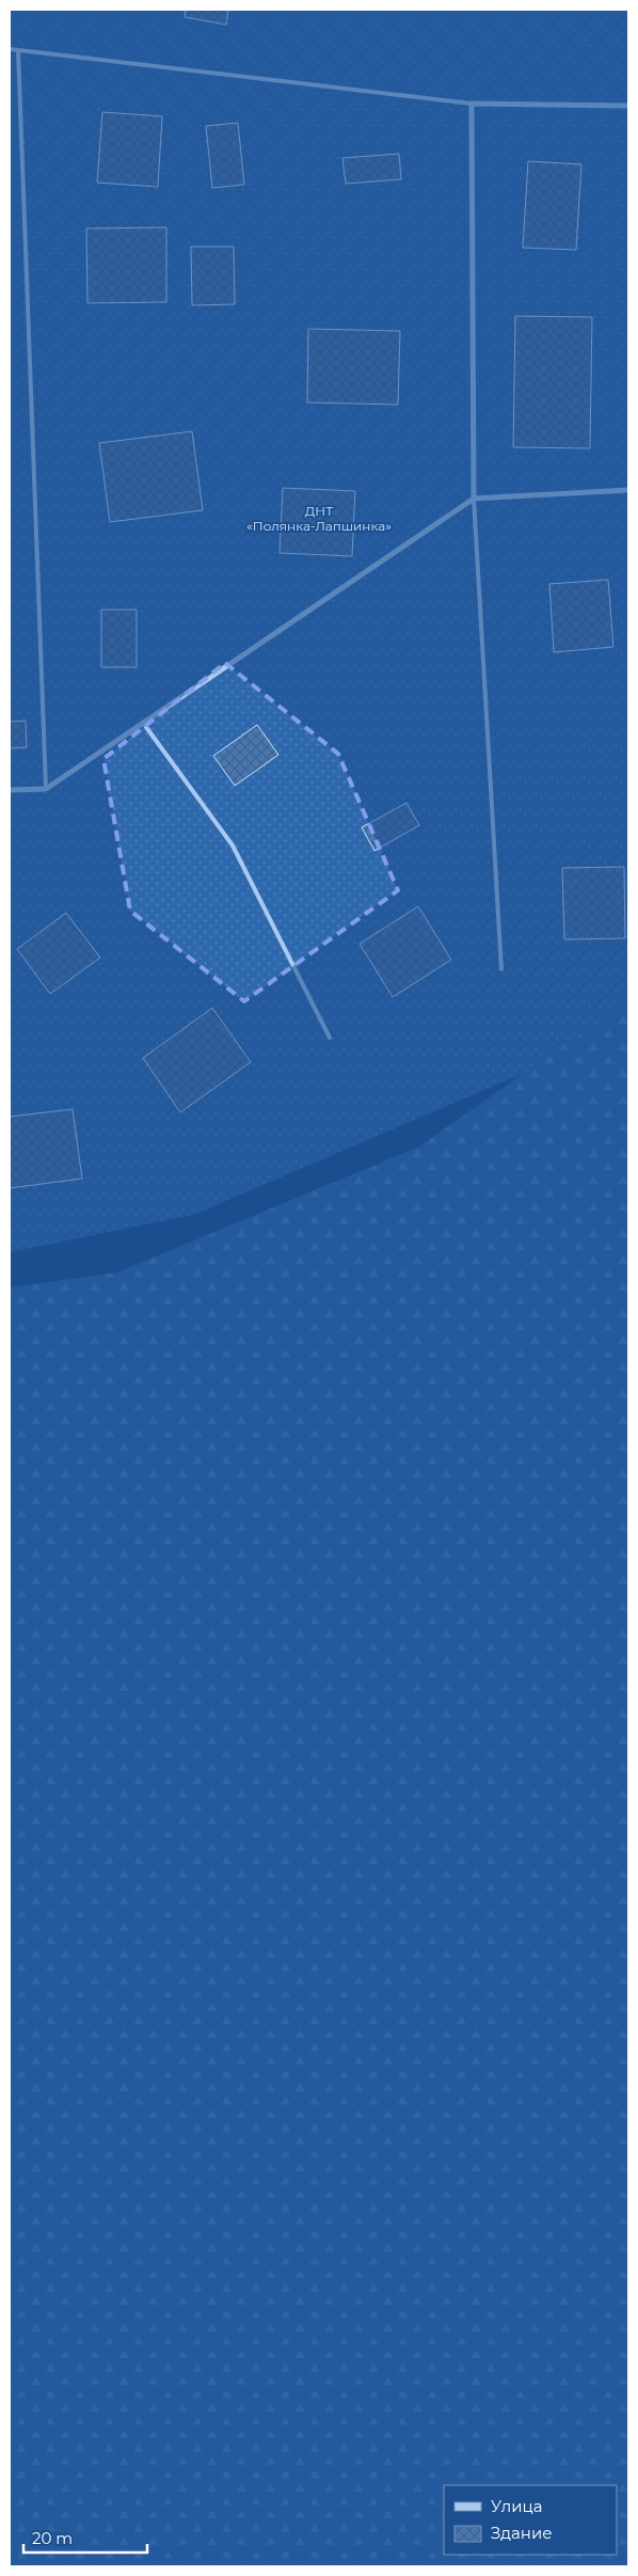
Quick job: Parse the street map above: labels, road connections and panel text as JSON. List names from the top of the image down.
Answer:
{
  "parks": ["ДНТ «Полянка-Лапшинка»"],
  "legend": ["Улица", "Здание"],
  "scale_bar": "20 m"
}
